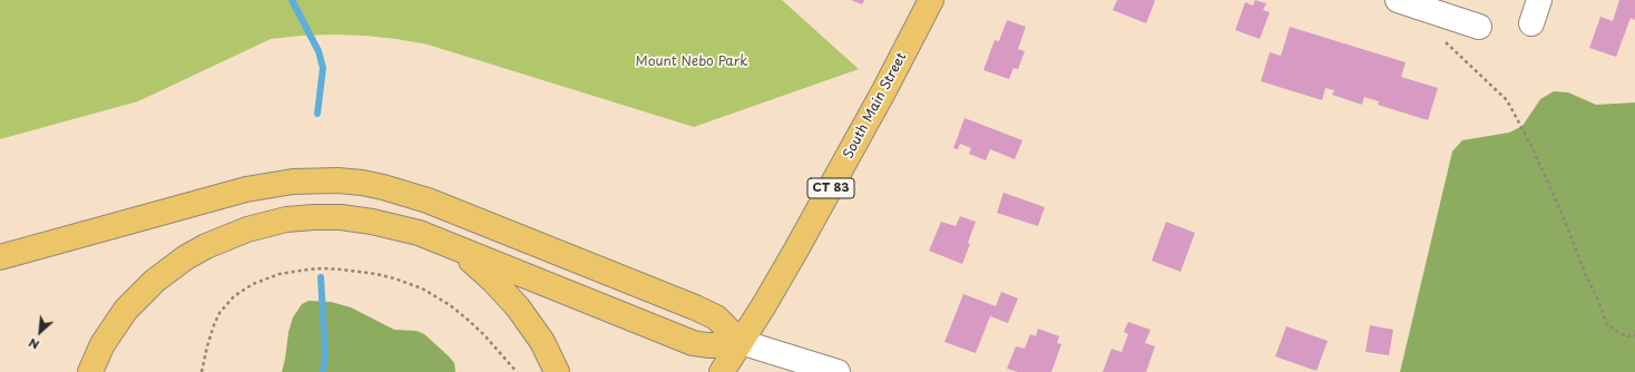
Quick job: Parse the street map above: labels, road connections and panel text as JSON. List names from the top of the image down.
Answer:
{
  "streets": {
    "main road": ["South Main Street", "CT 83"]
  },
  "parks": ["Mount Nebo Park"],
  "north": "bottom left"
}
